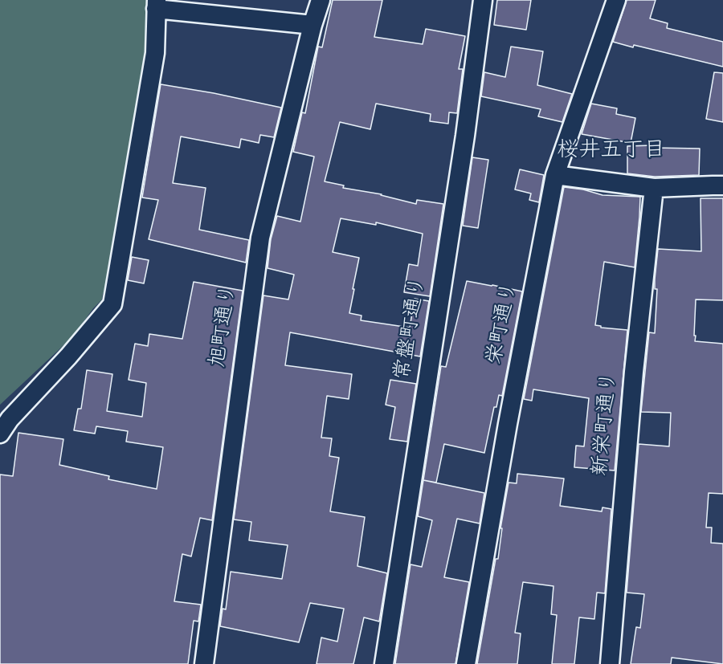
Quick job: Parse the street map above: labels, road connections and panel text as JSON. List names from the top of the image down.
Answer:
{
  "streets": {
    "street": [
      "栄町通り",
      "旭町通り",
      "常盤町通り",
      "新栄町通り"
    ]
  },
  "districts": ["桜井五丁目"]
}
